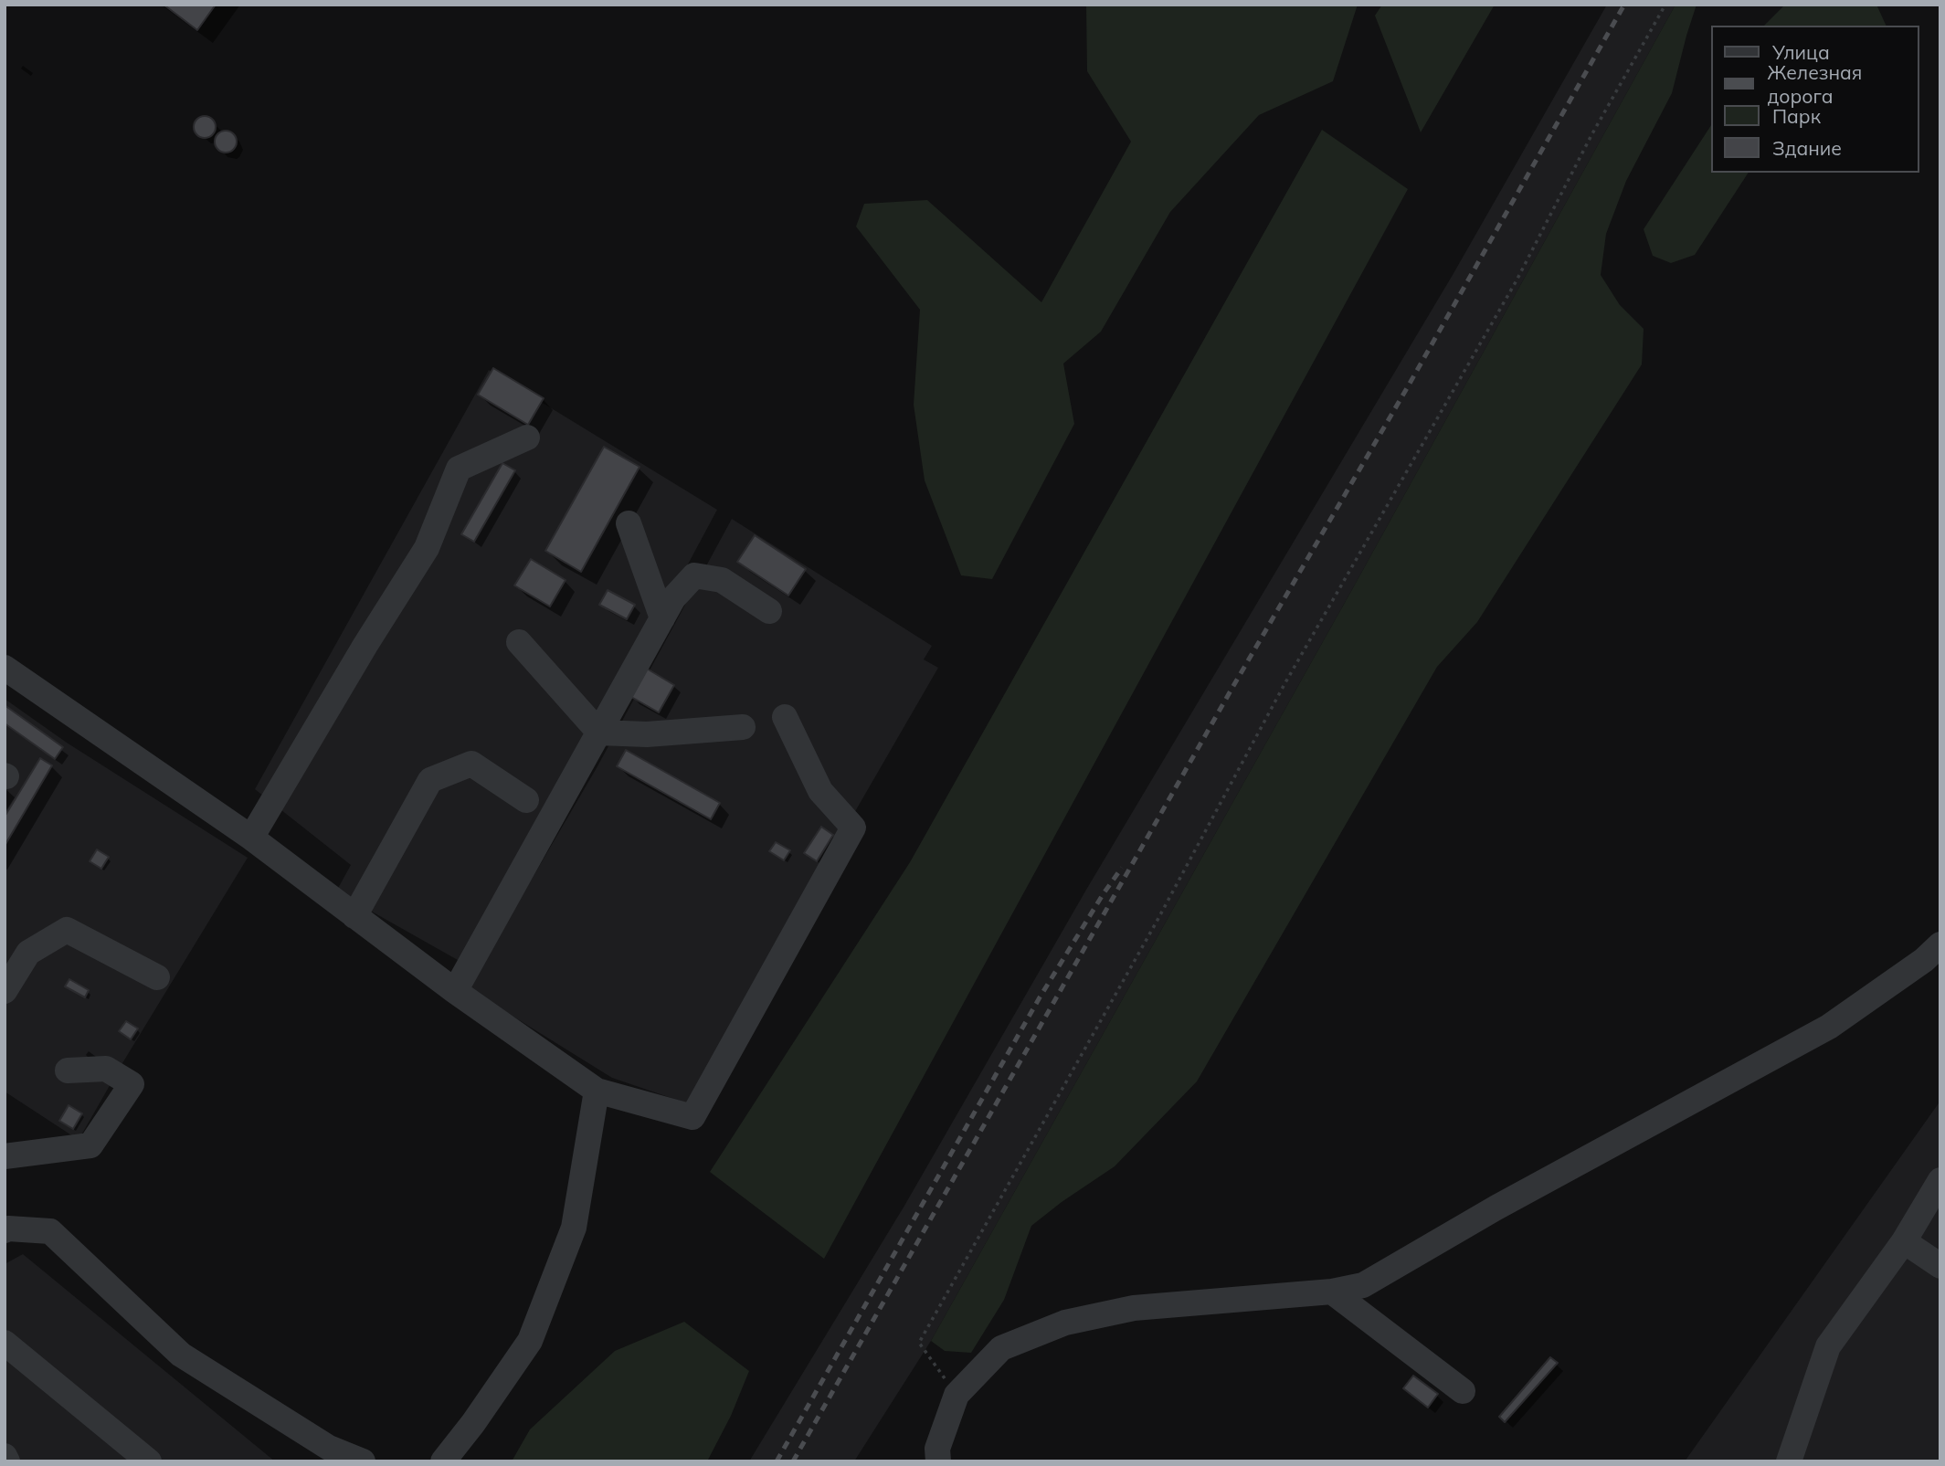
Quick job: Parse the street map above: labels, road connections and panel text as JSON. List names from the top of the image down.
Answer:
{
  "legend": [
    "Улица",
    "Железная дорога",
    "Парк",
    "Здание"
  ]
}
